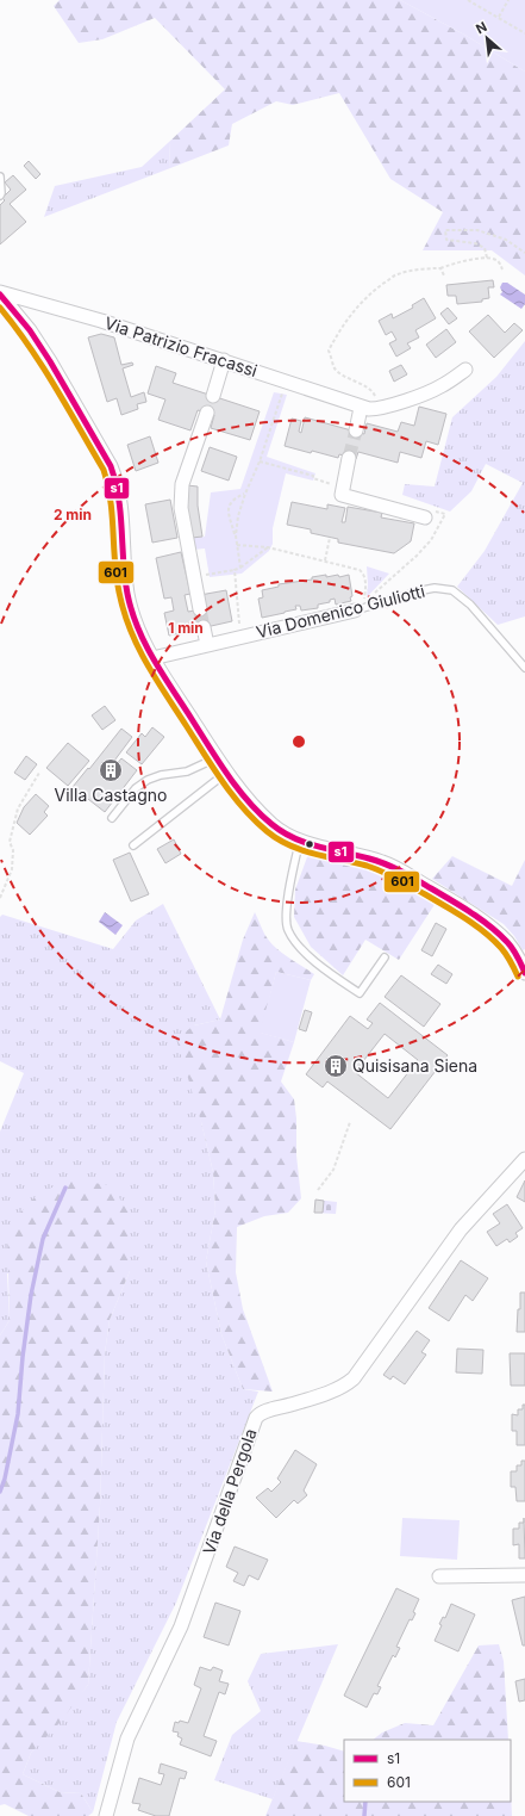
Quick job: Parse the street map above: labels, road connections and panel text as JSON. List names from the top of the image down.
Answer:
{
  "streets": {
    "street": ["Via Patrizio Fracassi", "Via Domenico Giuliotti", "Via della Pergola"]
  },
  "places": {
    "building": ["Villa Castagno", "Quisisana Siena"]
  },
  "lines": ["transit line s1", "transit line 601"],
  "legend": ["s1", "601"],
  "north": "top left",
  "rings": ["2 min", "1 min"]
}
